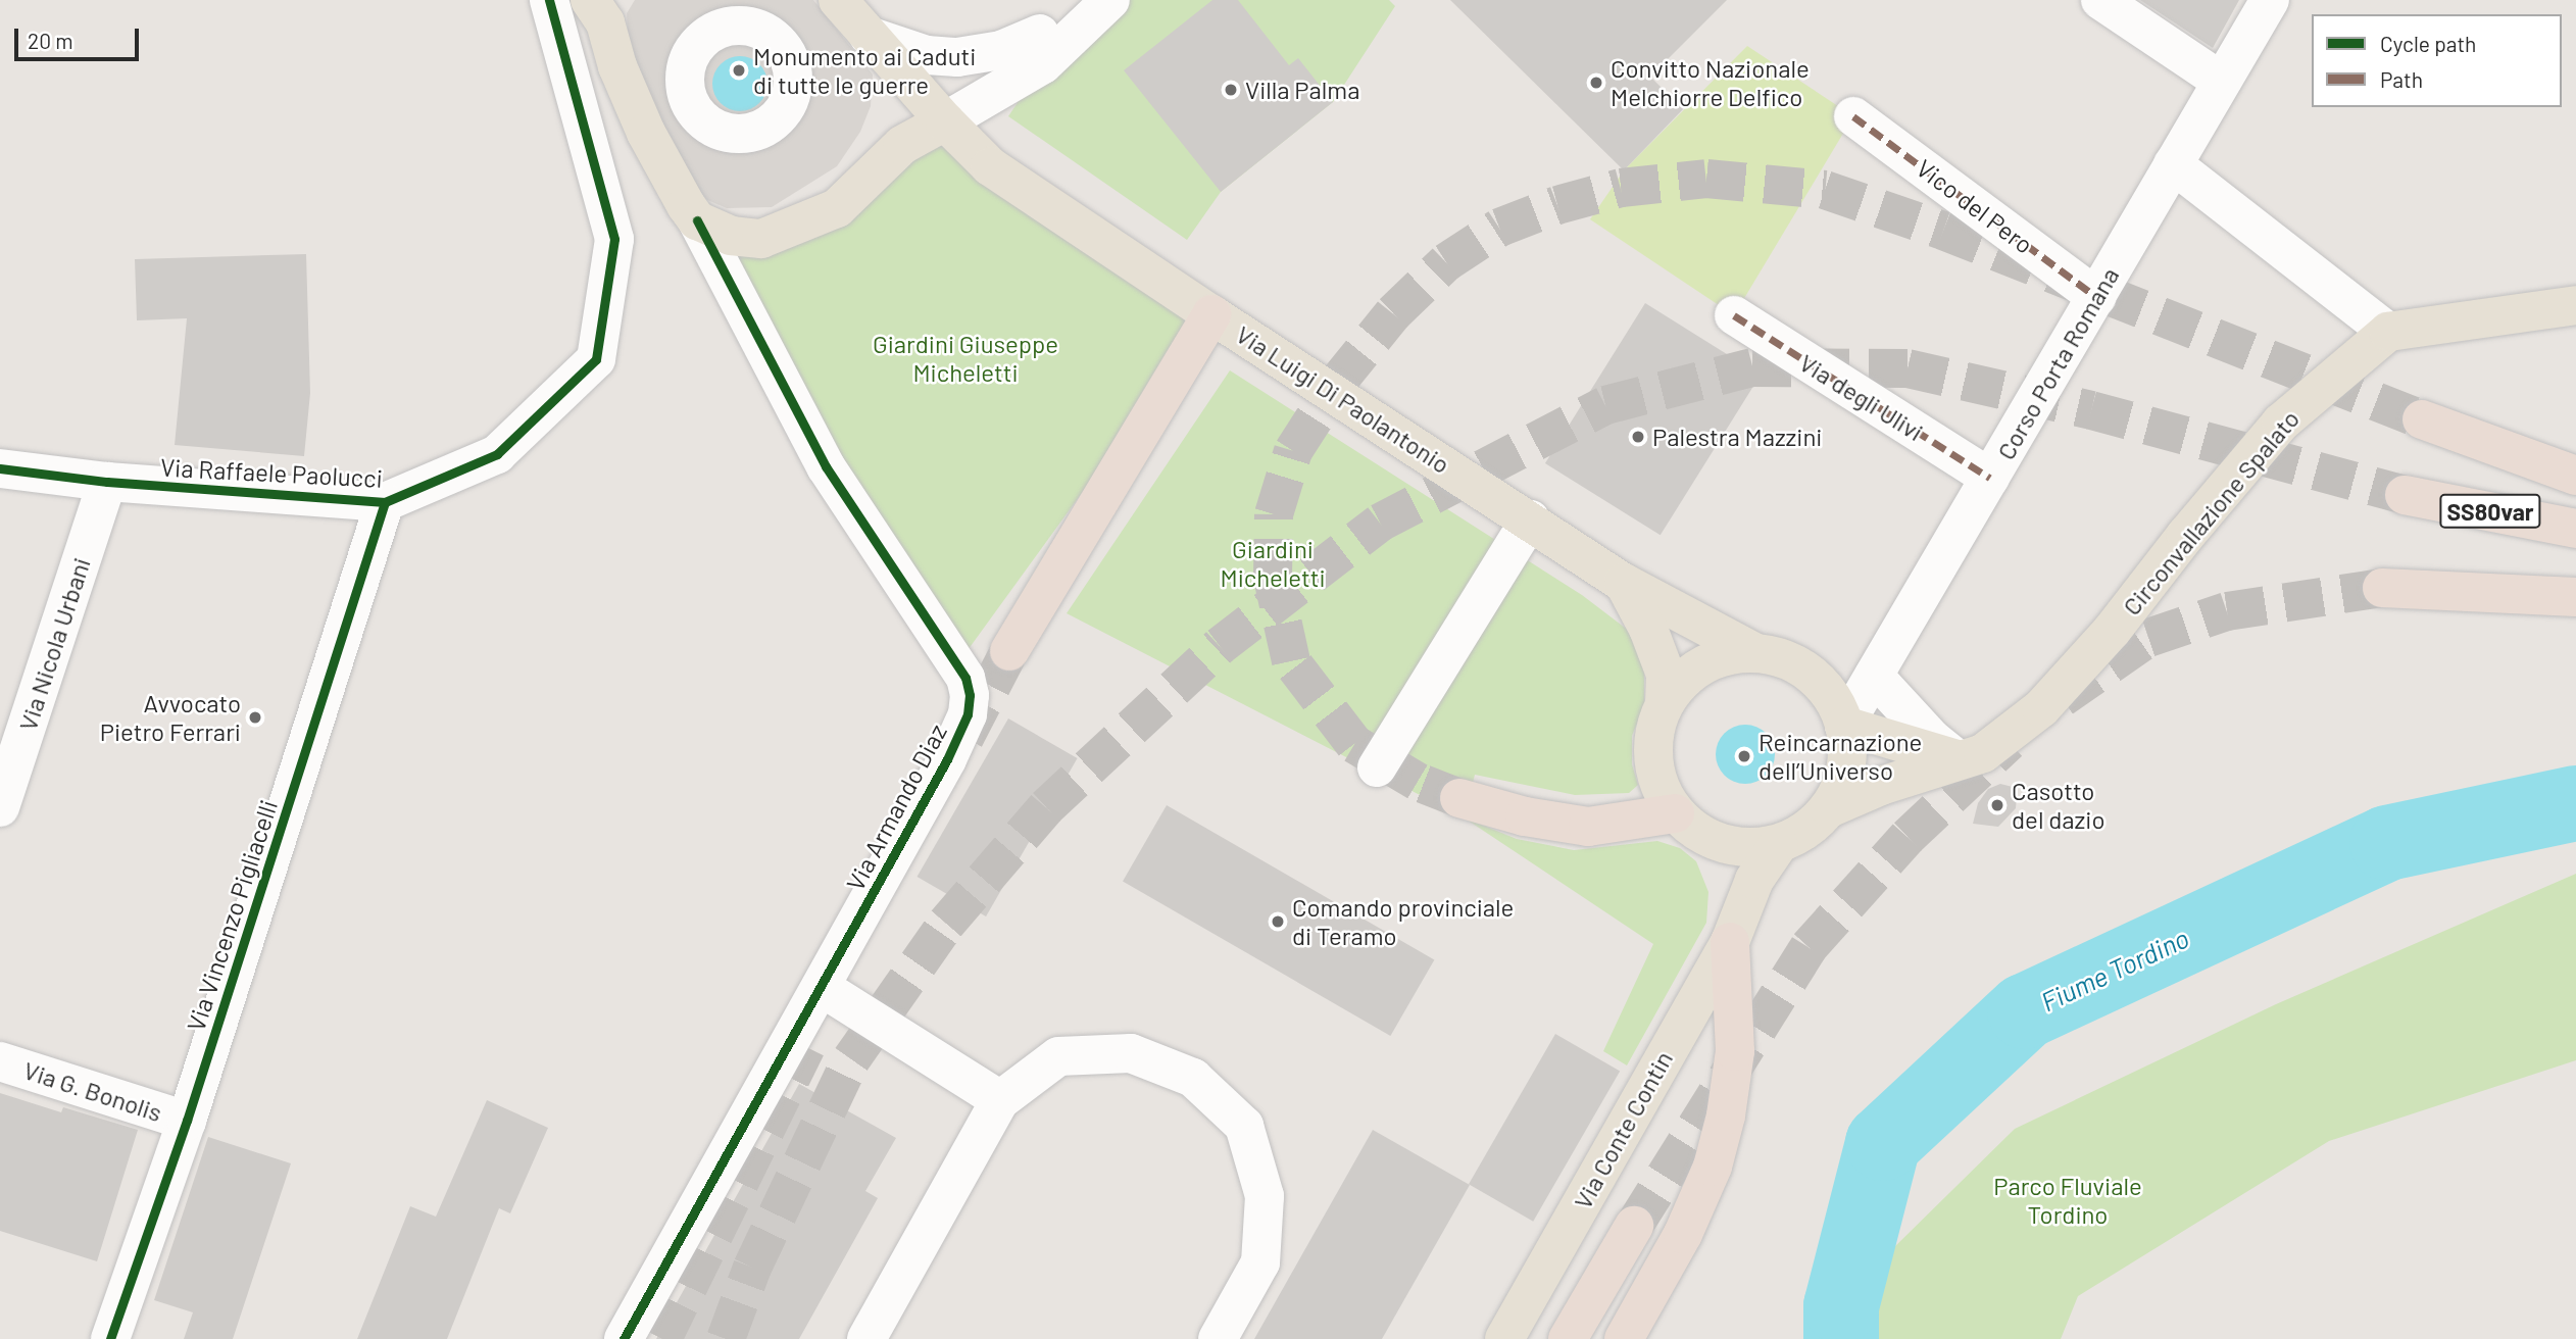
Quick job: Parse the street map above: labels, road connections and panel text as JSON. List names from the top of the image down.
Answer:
{
  "streets": {
    "highway": ["SS80var"],
    "main road": ["Via Luigi Di Paolantonio", "Circonvallazione Spalato", "Via Conte Contin"],
    "street": [
      "Vico del Pero",
      "Corso Porta Romana",
      "Via degli Ulivi",
      "Via Raffaele Paolucci",
      "Via Nicola Urbani",
      "Via Armando Diaz",
      "Via Vincenzo Pigliacelli",
      "Via G. Bonolis"
    ]
  },
  "crossings": [
    ["Vico del Pero", "Corso Porta Romana"],
    ["Corso Porta Romana", "Via degli Ulivi"],
    ["Corso Porta Romana", "Via Luigi Di Paolantonio"],
    ["Corso Porta Romana", "Circonvallazione Spalato"],
    ["Corso Porta Romana", "Via Conte Contin"],
    ["Via Luigi Di Paolantonio", "Circonvallazione Spalato"],
    ["Via Luigi Di Paolantonio", "Via Conte Contin"],
    ["Via Raffaele Paolucci", "Via Nicola Urbani"],
    ["Via Raffaele Paolucci", "Via Vincenzo Pigliacelli"],
    ["Circonvallazione Spalato", "Via Conte Contin"],
    ["Via Vincenzo Pigliacelli", "Via G. Bonolis"]
  ],
  "water": ["Fiume Tordino"],
  "parks": ["Giardini Giuseppe Micheletti", "Giardini Micheletti", "Parco Fluviale Tordino"],
  "places": [
    "Monumento ai Caduti di tutte le guerre",
    "Convitto Nazionale Melchiorre Delfico",
    "Villa Palma",
    "Palestra Mazzini",
    "Avvocato Pietro Ferrari",
    "Reincarnazione dell’Universo",
    "Casotto del dazio",
    "Comando provinciale di Teramo"
  ],
  "legend": ["Cycle path", "Path"],
  "scale_bar": "20 m"
}
